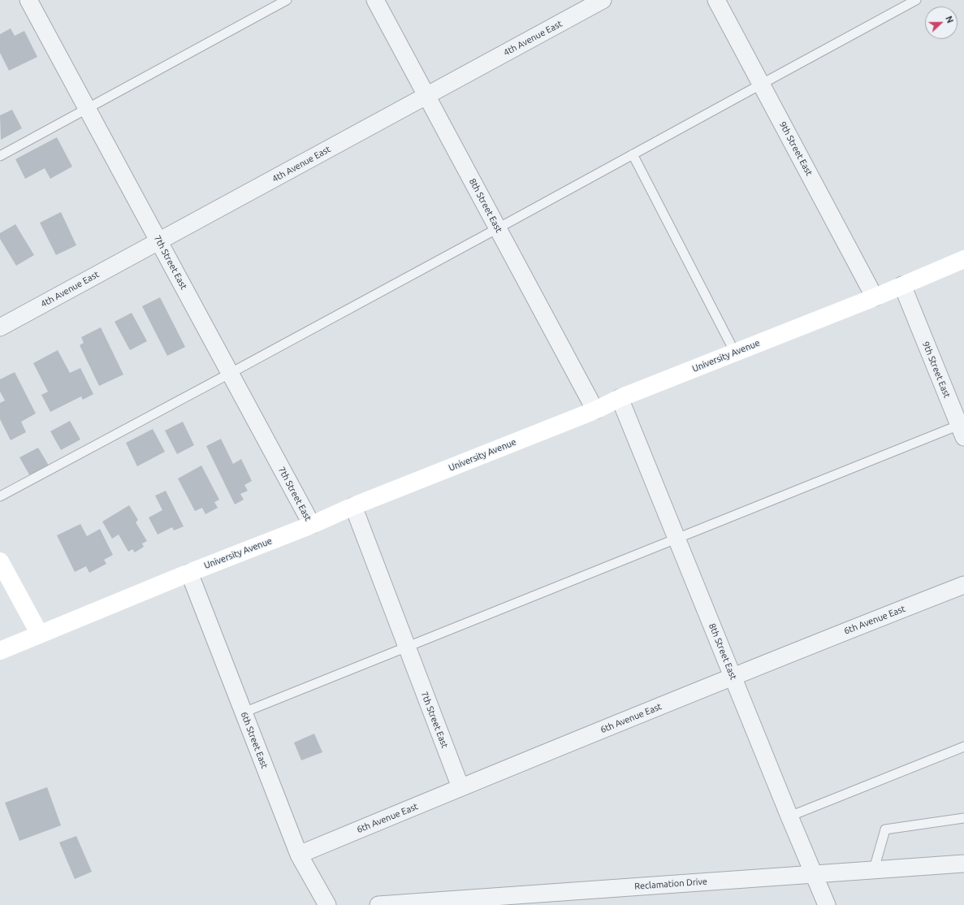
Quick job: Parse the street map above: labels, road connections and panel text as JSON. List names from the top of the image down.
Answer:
{
  "streets": {
    "street": [
      "4th Avenue East",
      "9th Street East",
      "8th Street East",
      "7th Street East",
      "University Avenue",
      "6th Avenue East",
      "6th Street East",
      "Reclamation Drive"
    ]
  },
  "crossings": [
    ["4th Avenue East", "8th Street East"],
    ["4th Avenue East", "7th Street East"],
    ["9th Street East", "University Avenue"],
    ["8th Street East", "University Avenue"],
    ["8th Street East", "6th Avenue East"],
    ["8th Street East", "Reclamation Drive"],
    ["7th Street East", "University Avenue"],
    ["7th Street East", "6th Avenue East"],
    ["University Avenue", "6th Street East"],
    ["6th Avenue East", "6th Street East"]
  ],
  "north": "right"
}
